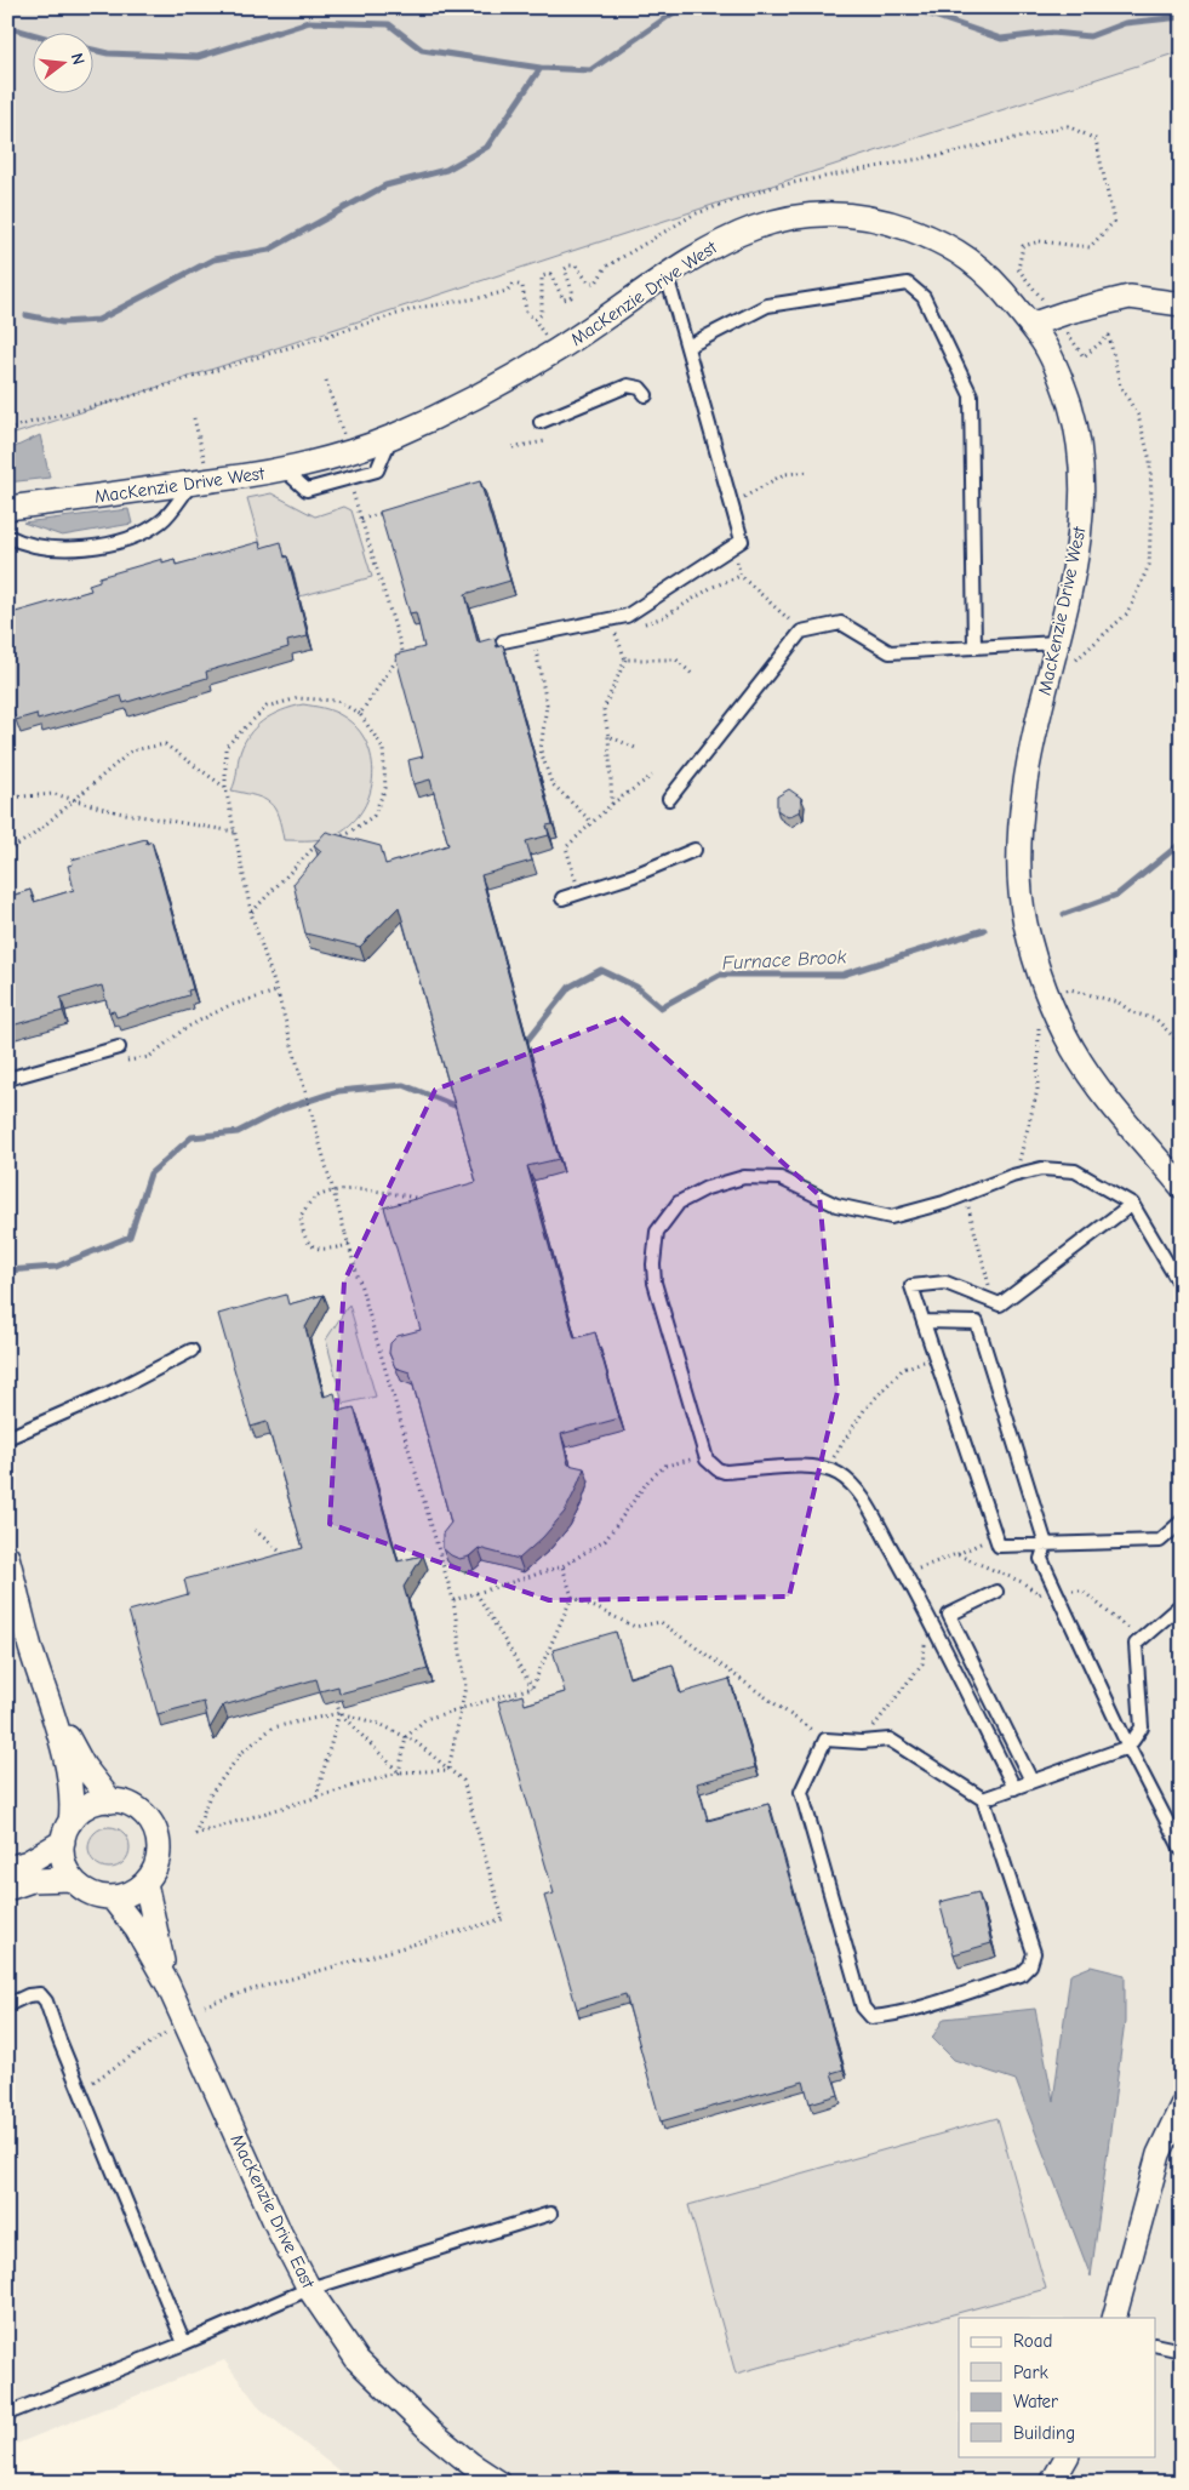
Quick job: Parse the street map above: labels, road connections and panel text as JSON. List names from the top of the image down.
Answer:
{
  "streets": {
    "street": ["MacKenzie Drive West", "MacKenzie Drive East"]
  },
  "water": ["Furnace Brook"],
  "legend": [
    "Road",
    "Park",
    "Water",
    "Building"
  ],
  "north": "right"
}
